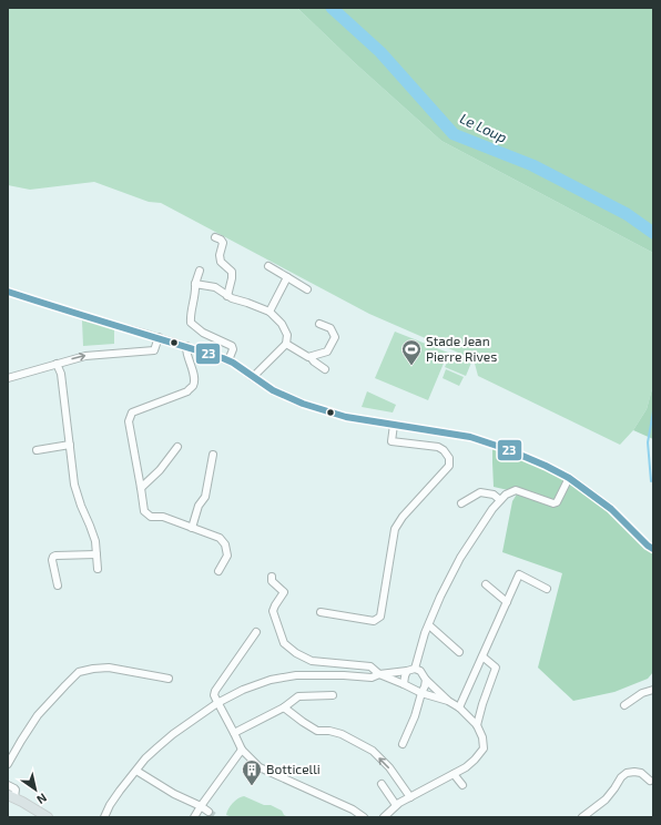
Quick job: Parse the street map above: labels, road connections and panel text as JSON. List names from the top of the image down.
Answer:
{
  "water": ["Le Loup"],
  "places": {
    "sports": ["Stade Jean Pierre Rives"],
    "building": ["Botticelli"]
  },
  "lines": ["transit line 23"],
  "north": "bottom right"
}
